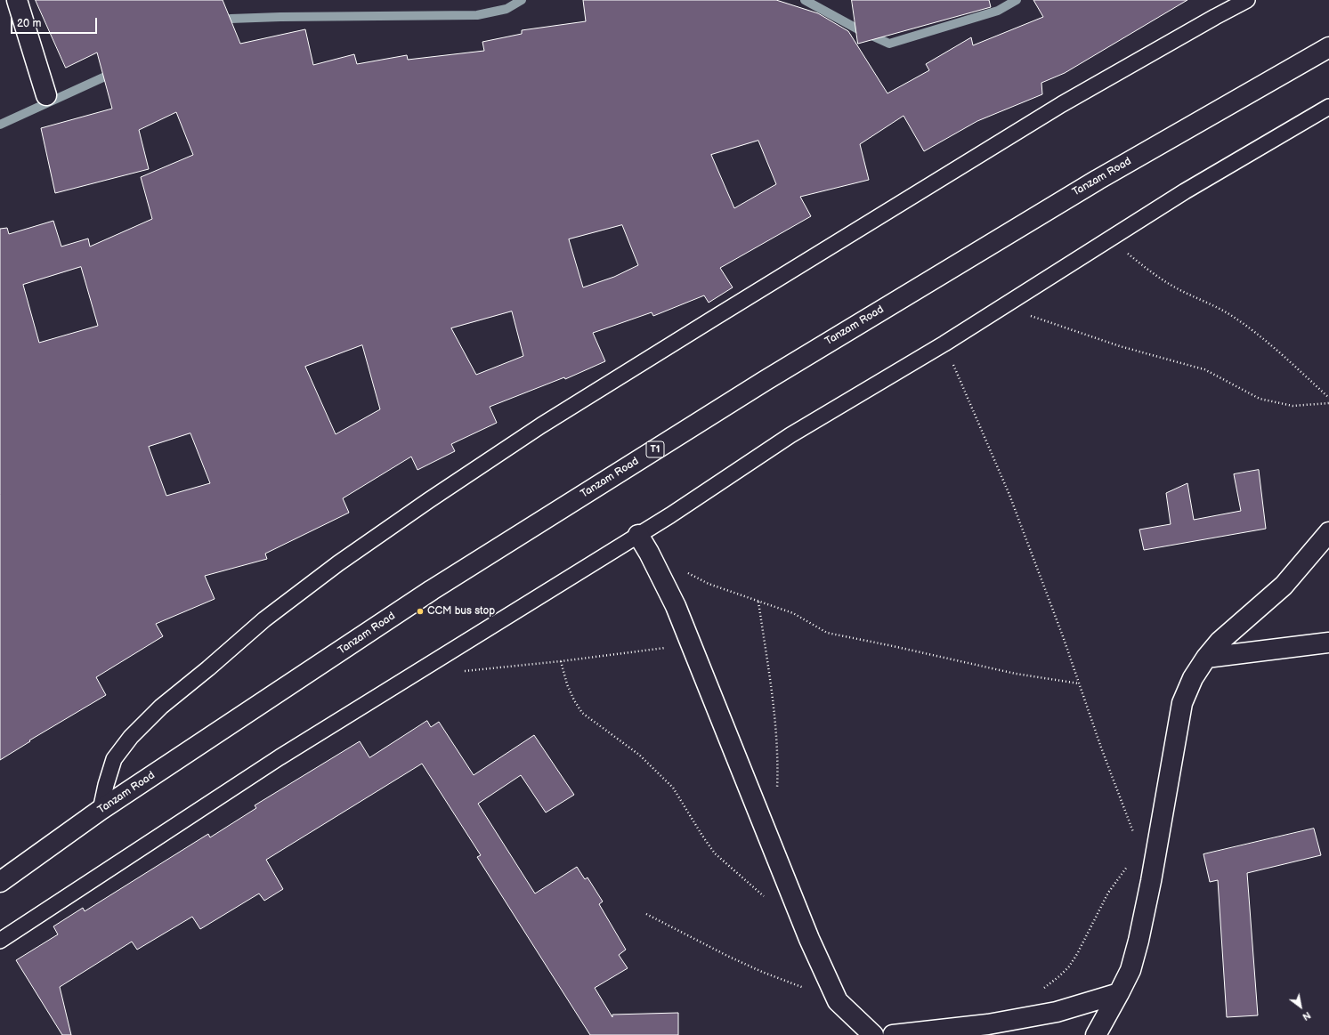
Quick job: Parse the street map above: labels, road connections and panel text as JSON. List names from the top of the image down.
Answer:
{
  "streets": {
    "main road": ["Tanzam Road", "T1"]
  },
  "places": ["CCM bus stop"],
  "scale_bar": "20 m",
  "north": "bottom right"
}
